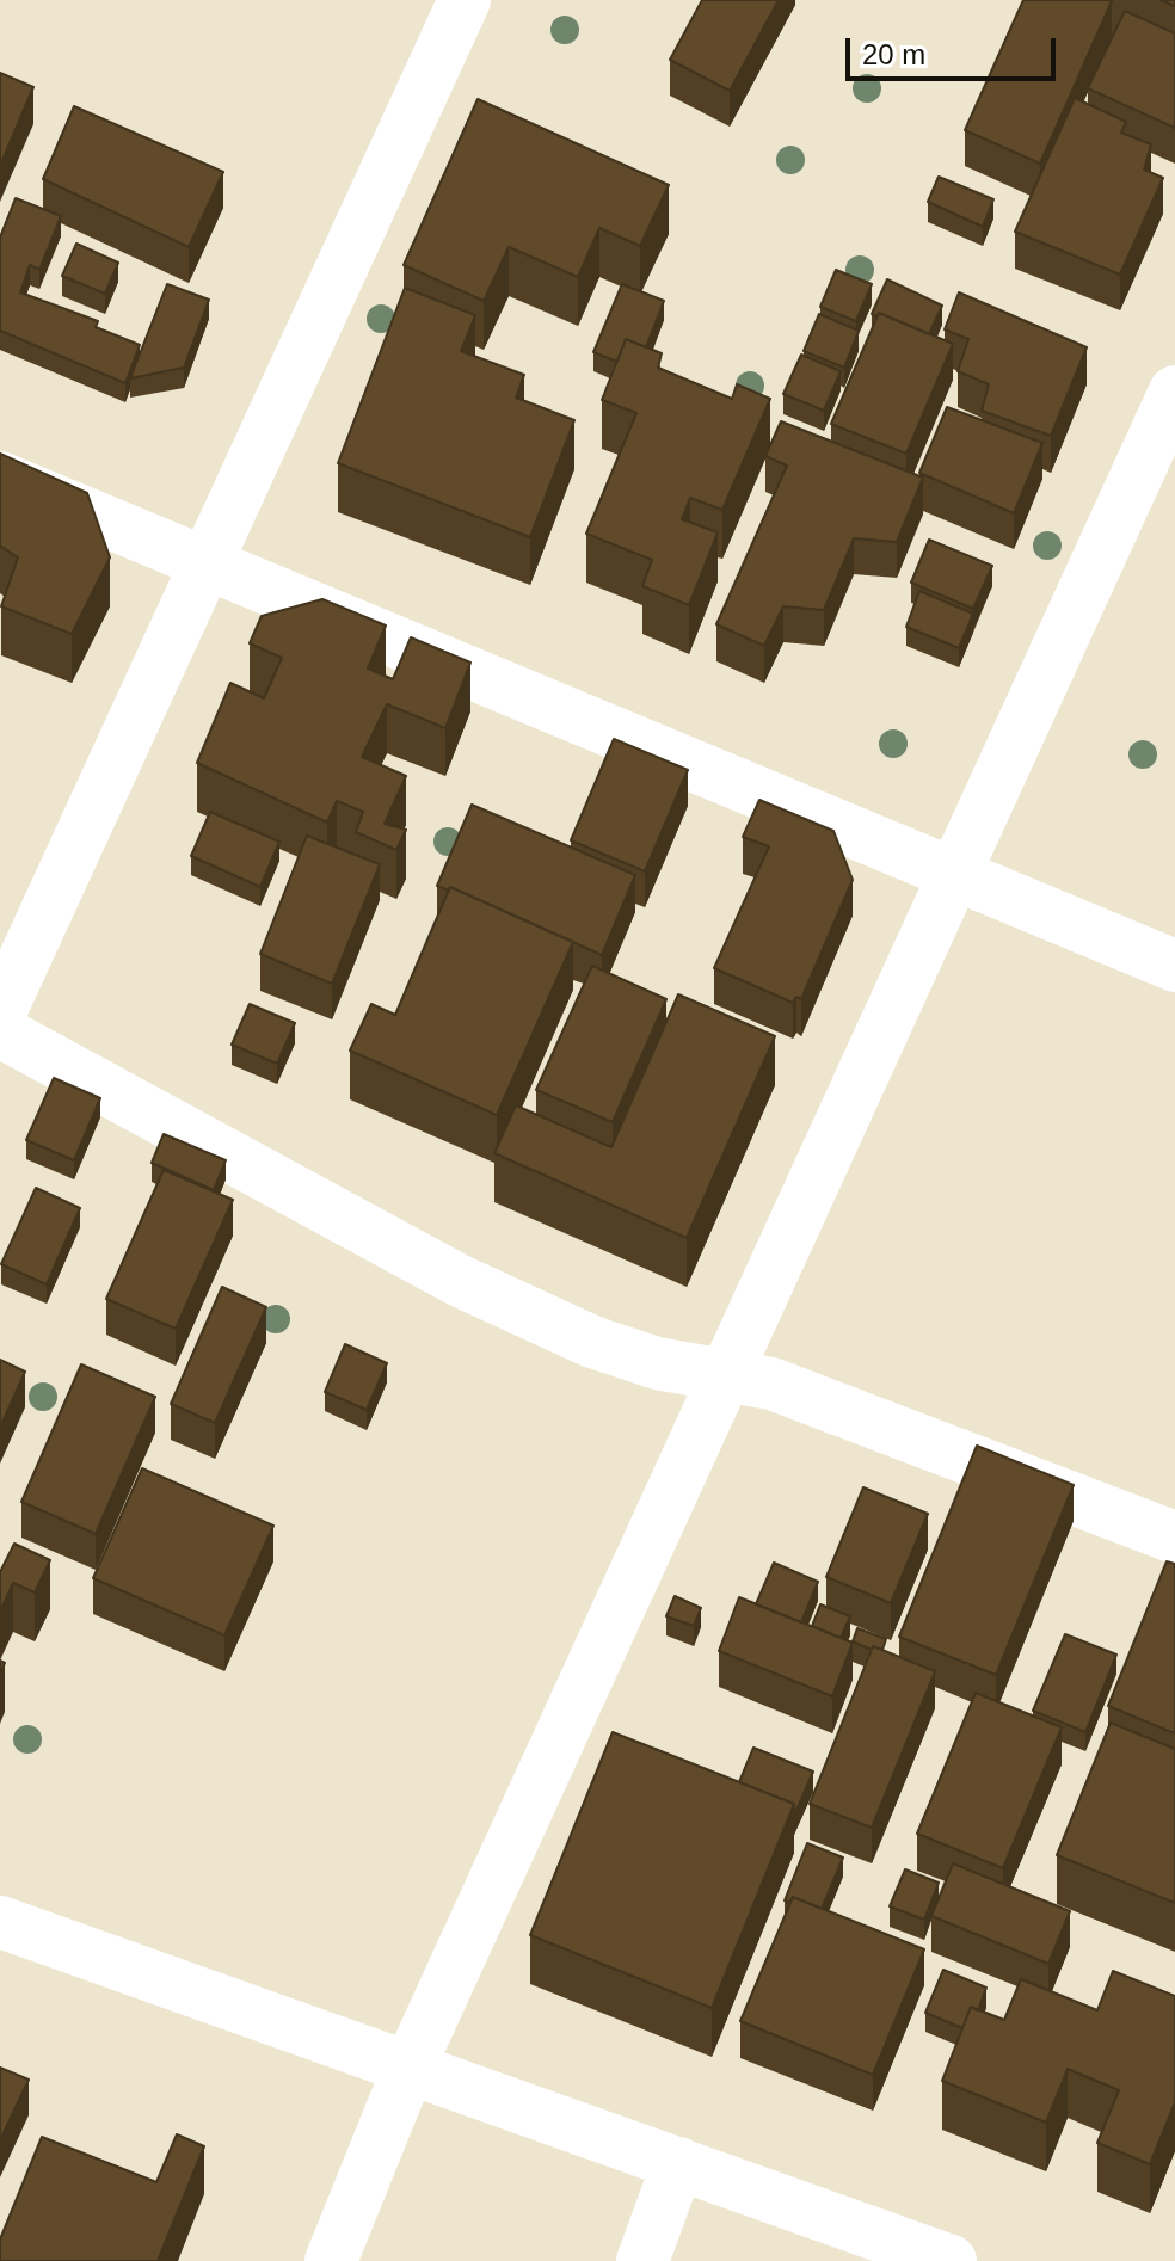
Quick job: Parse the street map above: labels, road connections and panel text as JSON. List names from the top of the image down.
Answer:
{
  "scale_bar": "20 m"
}
